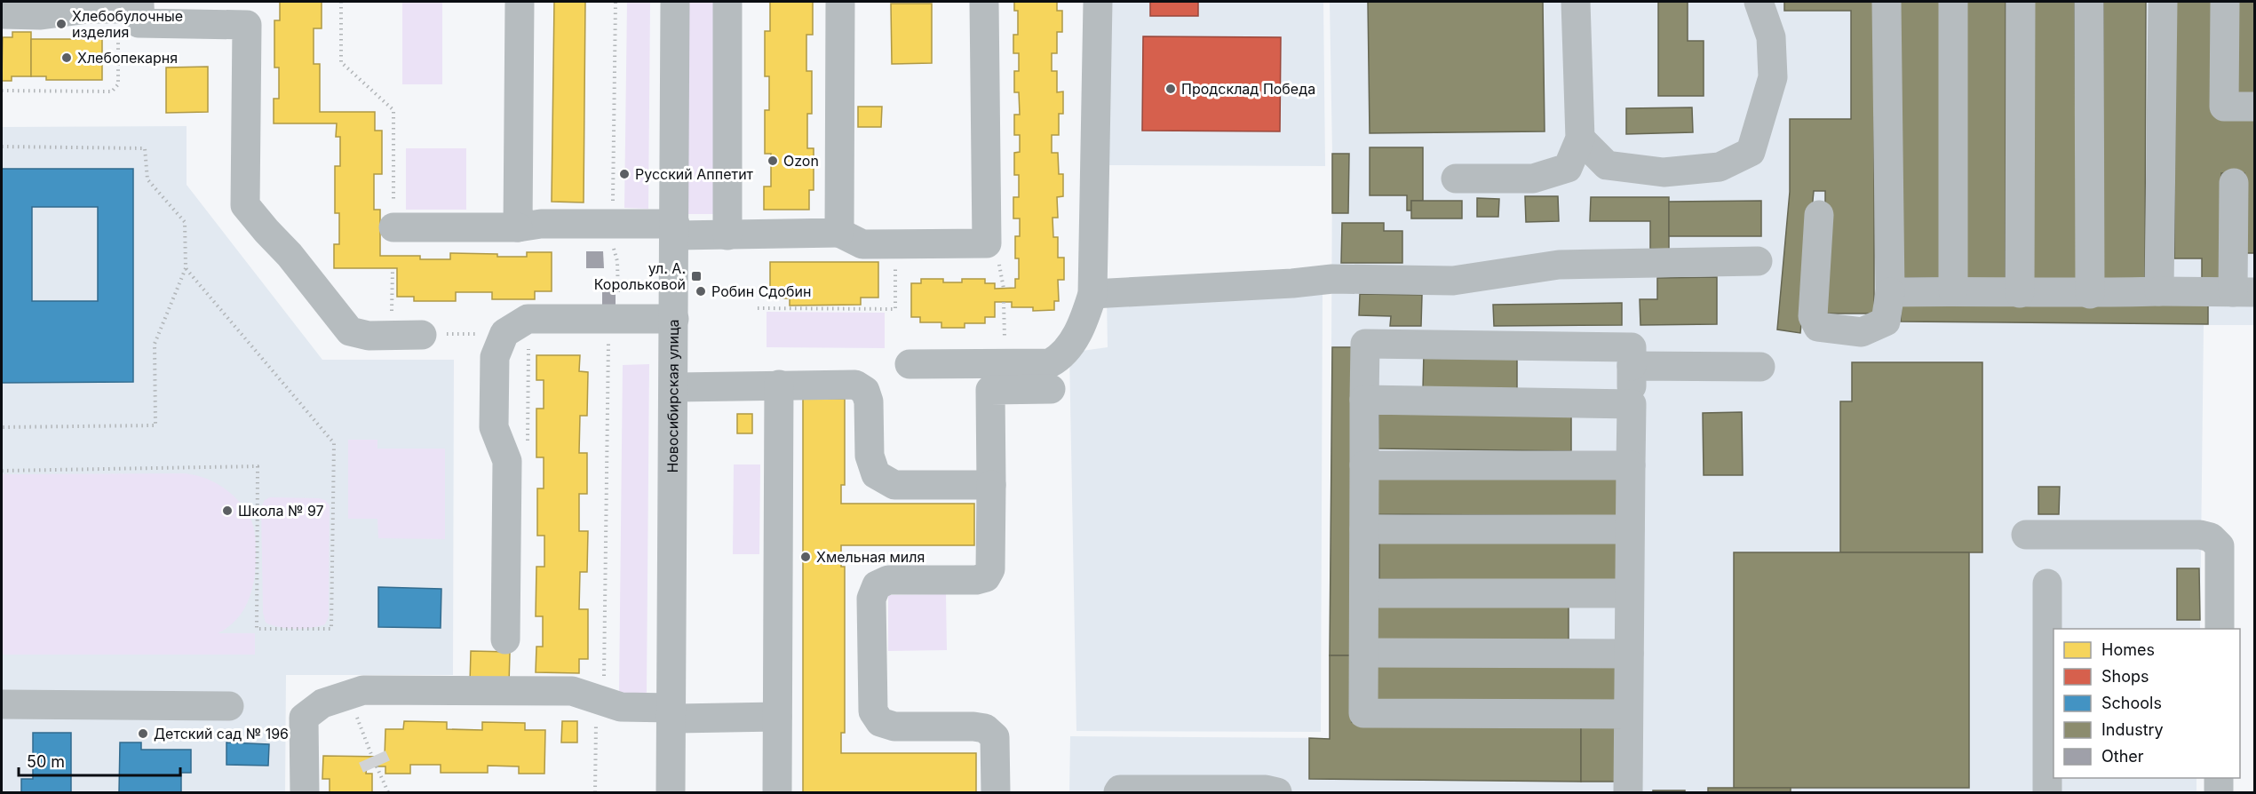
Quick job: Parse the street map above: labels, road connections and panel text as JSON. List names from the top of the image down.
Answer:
{
  "streets": {
    "street": ["Новосибирская улица"]
  },
  "places": {
    "other": [
      "Хлебобулочные изделия",
      "Хлебопекарня",
      "Продсклад Победа",
      "Ozon",
      "Русский Аппетит",
      "Робин Сдобин",
      "Школа № 97",
      "Хмельная миля",
      "Детский сад № 196"
    ],
    "transit": ["ул. А. Корольковой"]
  },
  "legend": [
    "Homes",
    "Shops",
    "Schools",
    "Industry",
    "Other"
  ],
  "scale_bar": "50 m"
}
